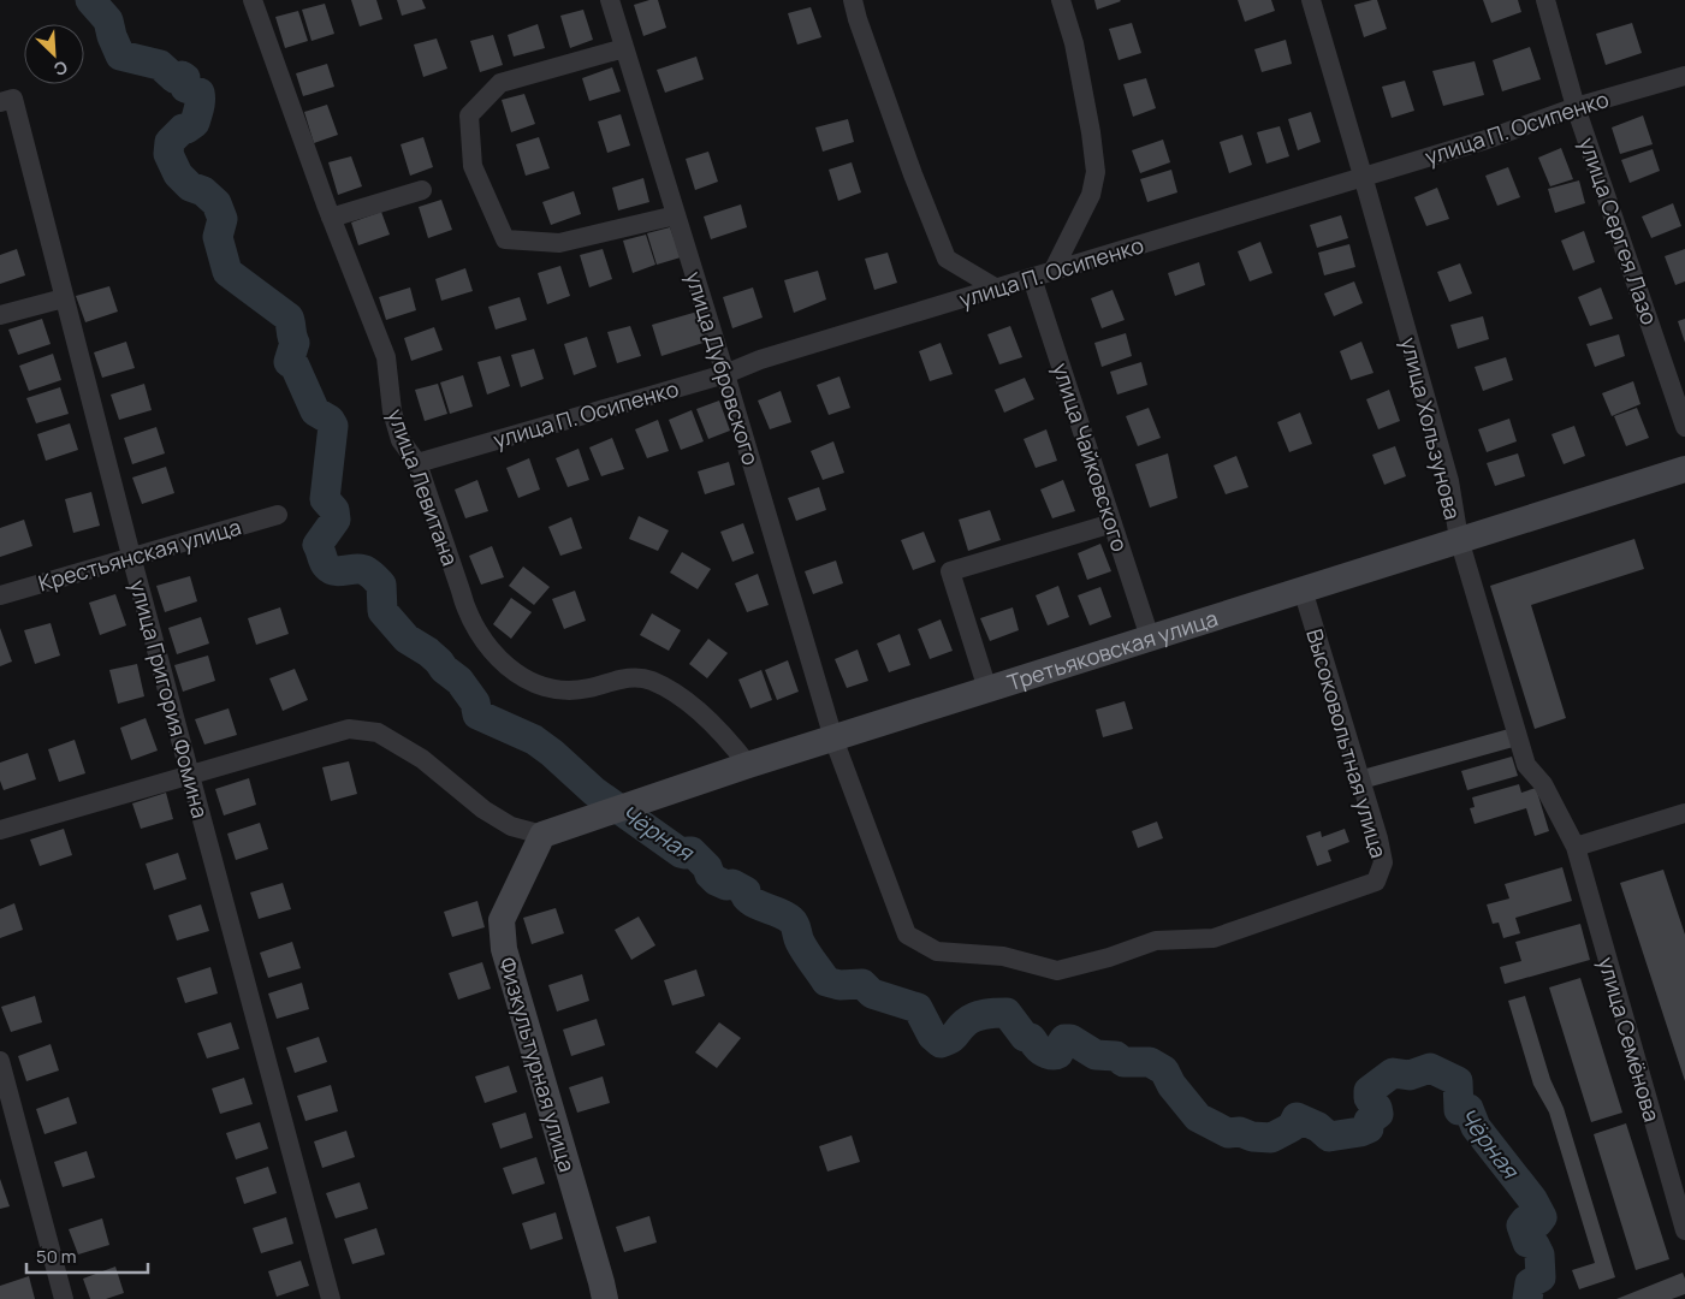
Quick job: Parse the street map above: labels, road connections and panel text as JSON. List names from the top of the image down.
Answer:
{
  "streets": {
    "street": [
      "улица П. Осипенко",
      "улица Сергея Лазо",
      "улица Дубровского",
      "улица Хользунова",
      "улица Чайковского",
      "улица Левитана",
      "Крестьянская улица",
      "Третьяковская улица",
      "улица Григория Фомина",
      "Высоковольтная улица",
      "улица Семёнова",
      "Физкультурная улица"
    ]
  },
  "crossings": [
    ["улица П. Осипенко", "улица Сергея Лазо"],
    ["улица П. Осипенко", "улица Дубровского"],
    ["улица П. Осипенко", "улица Хользунова"],
    ["улица П. Осипенко", "улица Чайковского"],
    ["улица П. Осипенко", "улица Левитана"],
    ["улица Дубровского", "Третьяковская улица"],
    ["улица Дубровского", "Высоковольтная улица"],
    ["улица Хользунова", "Третьяковская улица"],
    ["улица Хользунова", "улица Семёнова"],
    ["улица Чайковского", "Третьяковская улица"],
    ["улица Левитана", "Третьяковская улица"],
    ["Крестьянская улица", "улица Григория Фомина"],
    ["Третьяковская улица", "Высоковольтная улица"],
    ["Третьяковская улица", "Физкультурная улица"]
  ],
  "water": ["Чёрная"],
  "scale_bar": "50 m",
  "north": "bottom right"
}
